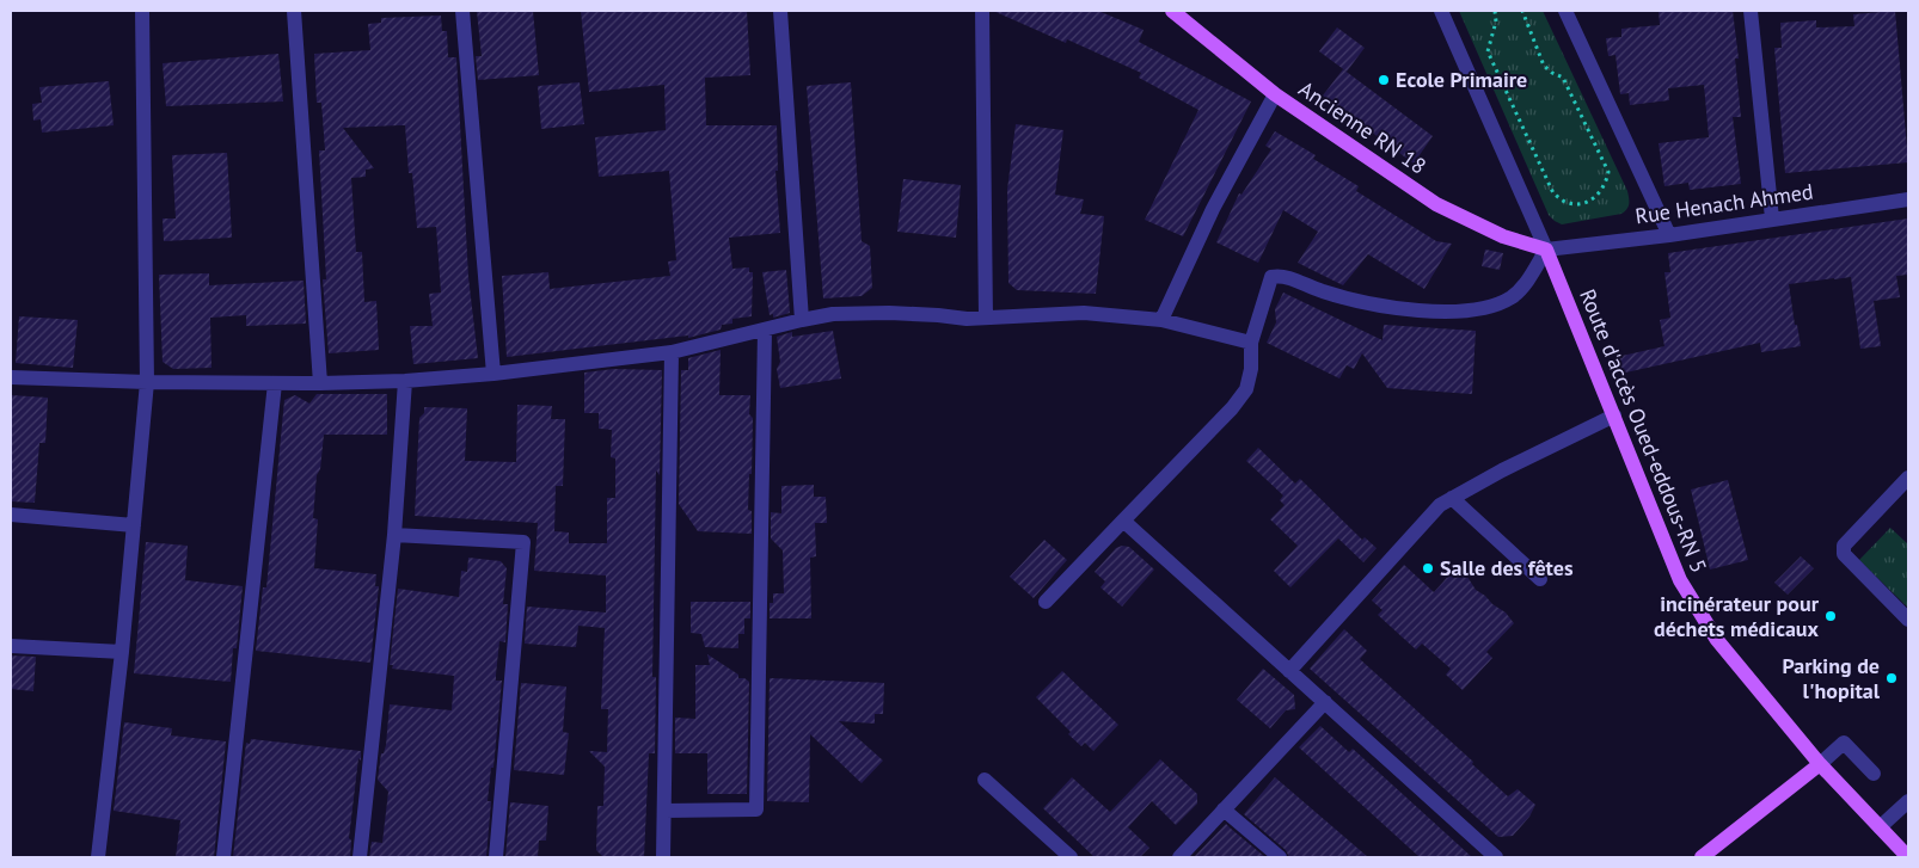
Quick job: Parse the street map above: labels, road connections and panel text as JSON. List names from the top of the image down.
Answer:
{
  "streets": {
    "main road": ["Ancienne RN 18", "Route d'accès Oued-eddous-RN 5"],
    "street": ["Rue Henach Ahmed"]
  },
  "crossings": [
    ["Ancienne RN 18", "Rue Henach Ahmed"],
    ["Ancienne RN 18", "Route d'accès Oued-eddous-RN 5"],
    ["Rue Henach Ahmed", "Route d'accès Oued-eddous-RN 5"]
  ],
  "places": [
    "Ecole Primaire",
    "Salle des fêtes",
    "incinérateur pour déchets médicaux",
    "Parking de l'hopital"
  ]
}
